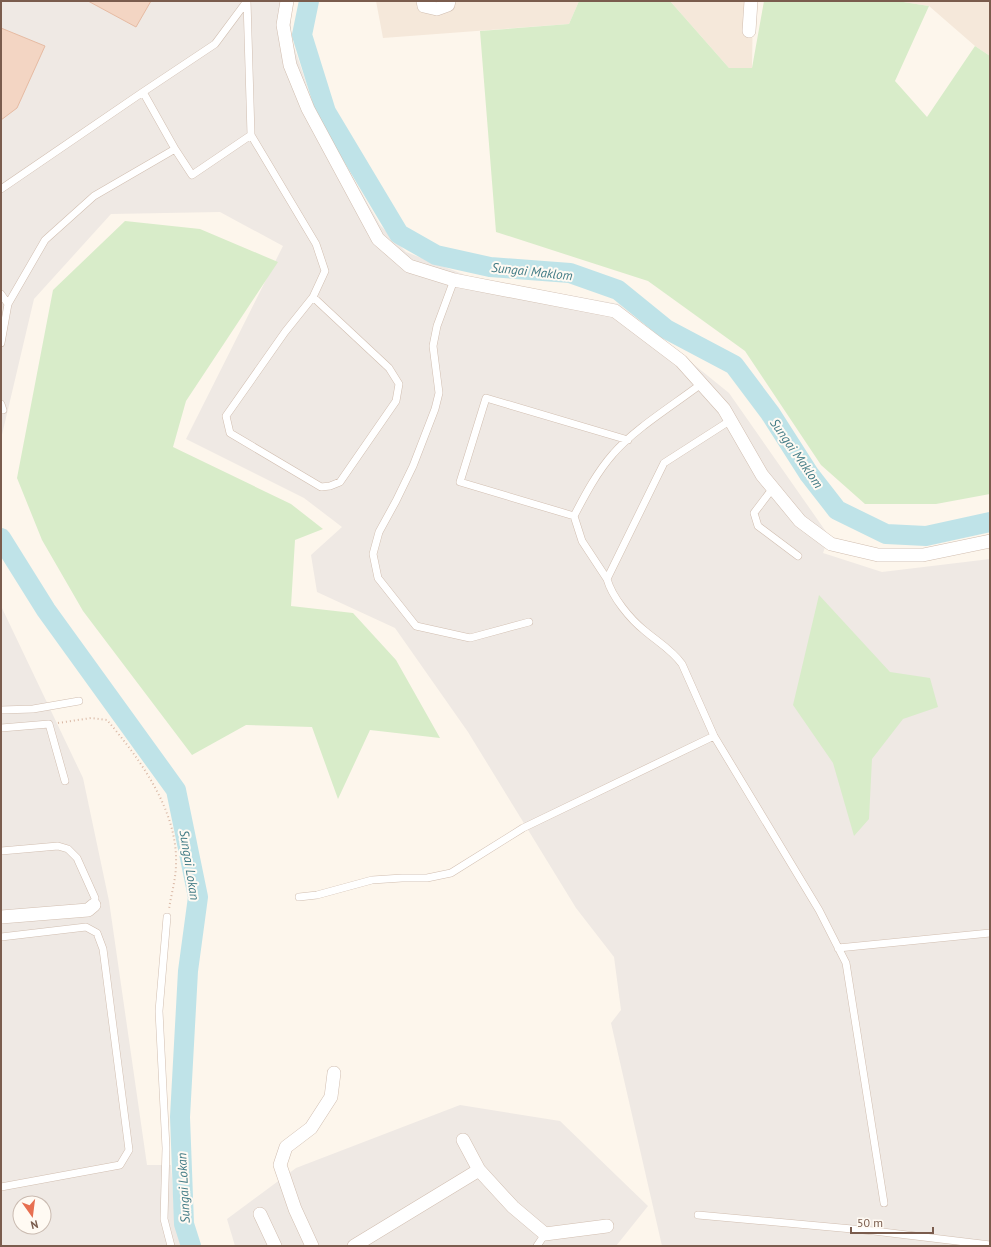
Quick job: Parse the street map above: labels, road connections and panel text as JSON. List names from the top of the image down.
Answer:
{
  "water": ["Sungai Maklom", "Sungai Lokan"],
  "scale_bar": "50 m",
  "north": "bottom"
}
